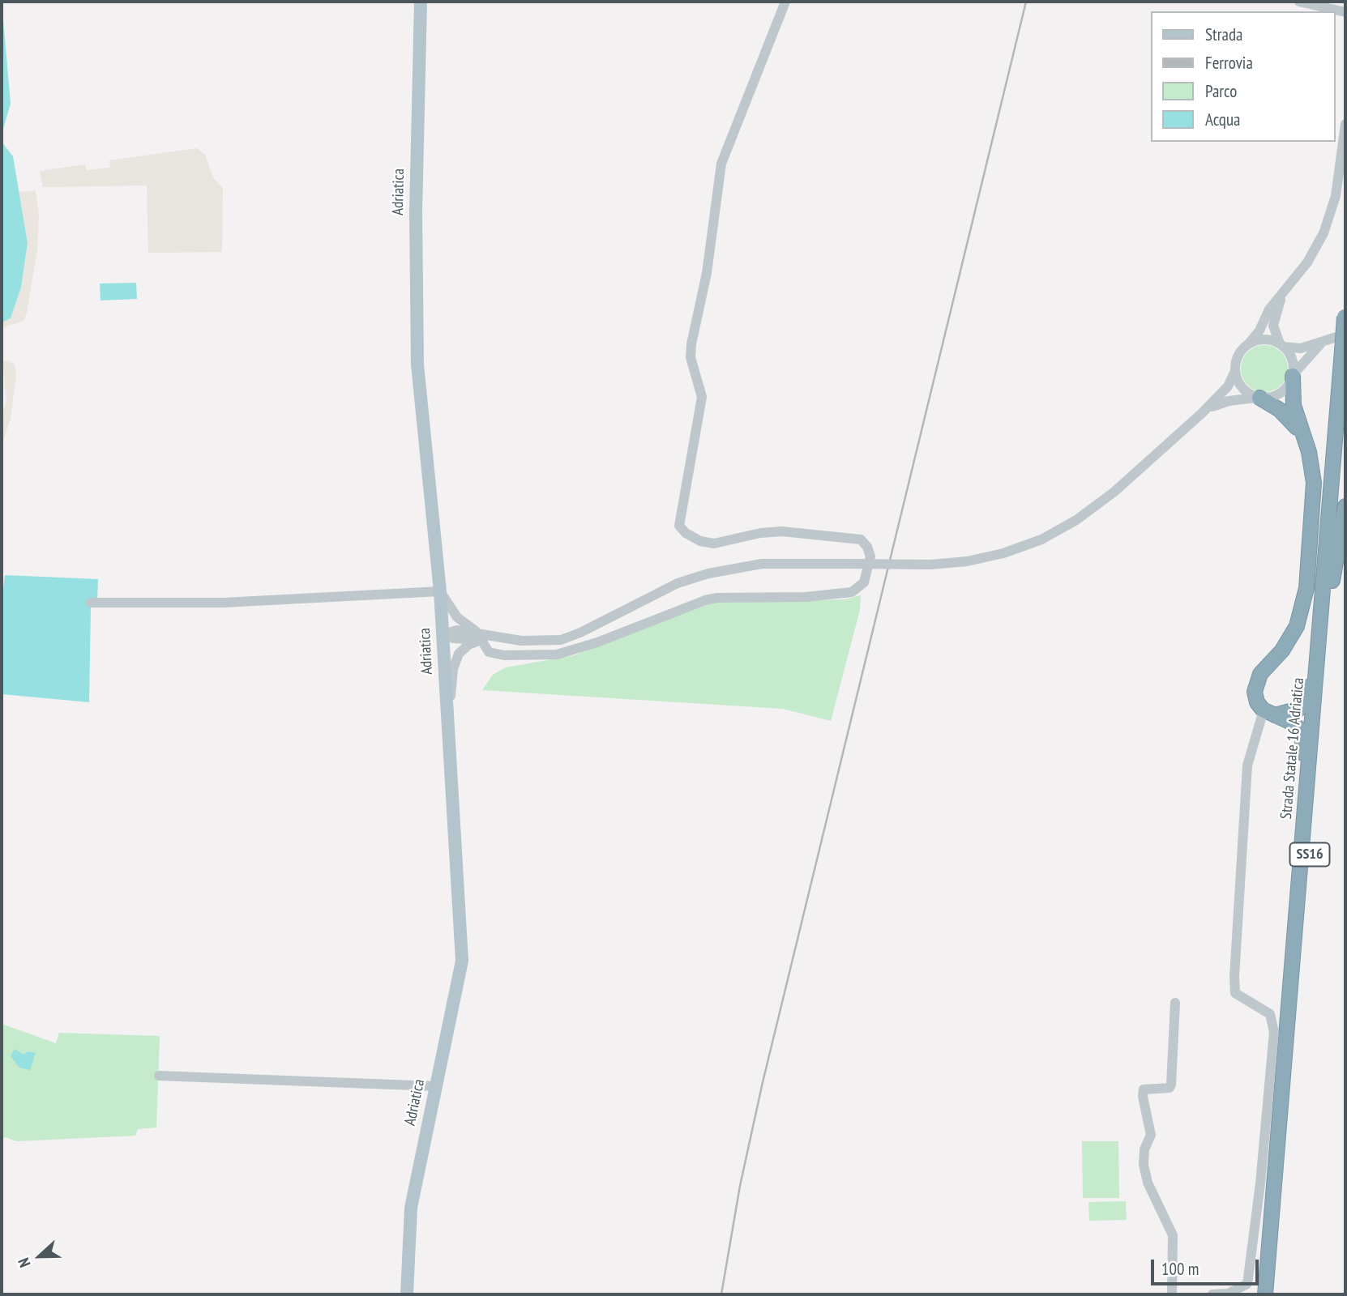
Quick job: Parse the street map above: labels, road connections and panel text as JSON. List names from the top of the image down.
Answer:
{
  "streets": {
    "highway": ["Strada Statale 16 Adriatica", "SS16"],
    "main road": ["Adriatica"]
  },
  "crossings": [
    ["Strada Statale 16 Adriatica", "SS16"]
  ],
  "legend": [
    "Strada",
    "Ferrovia",
    "Parco",
    "Acqua"
  ],
  "scale_bar": "100 m",
  "north": "left"
}
